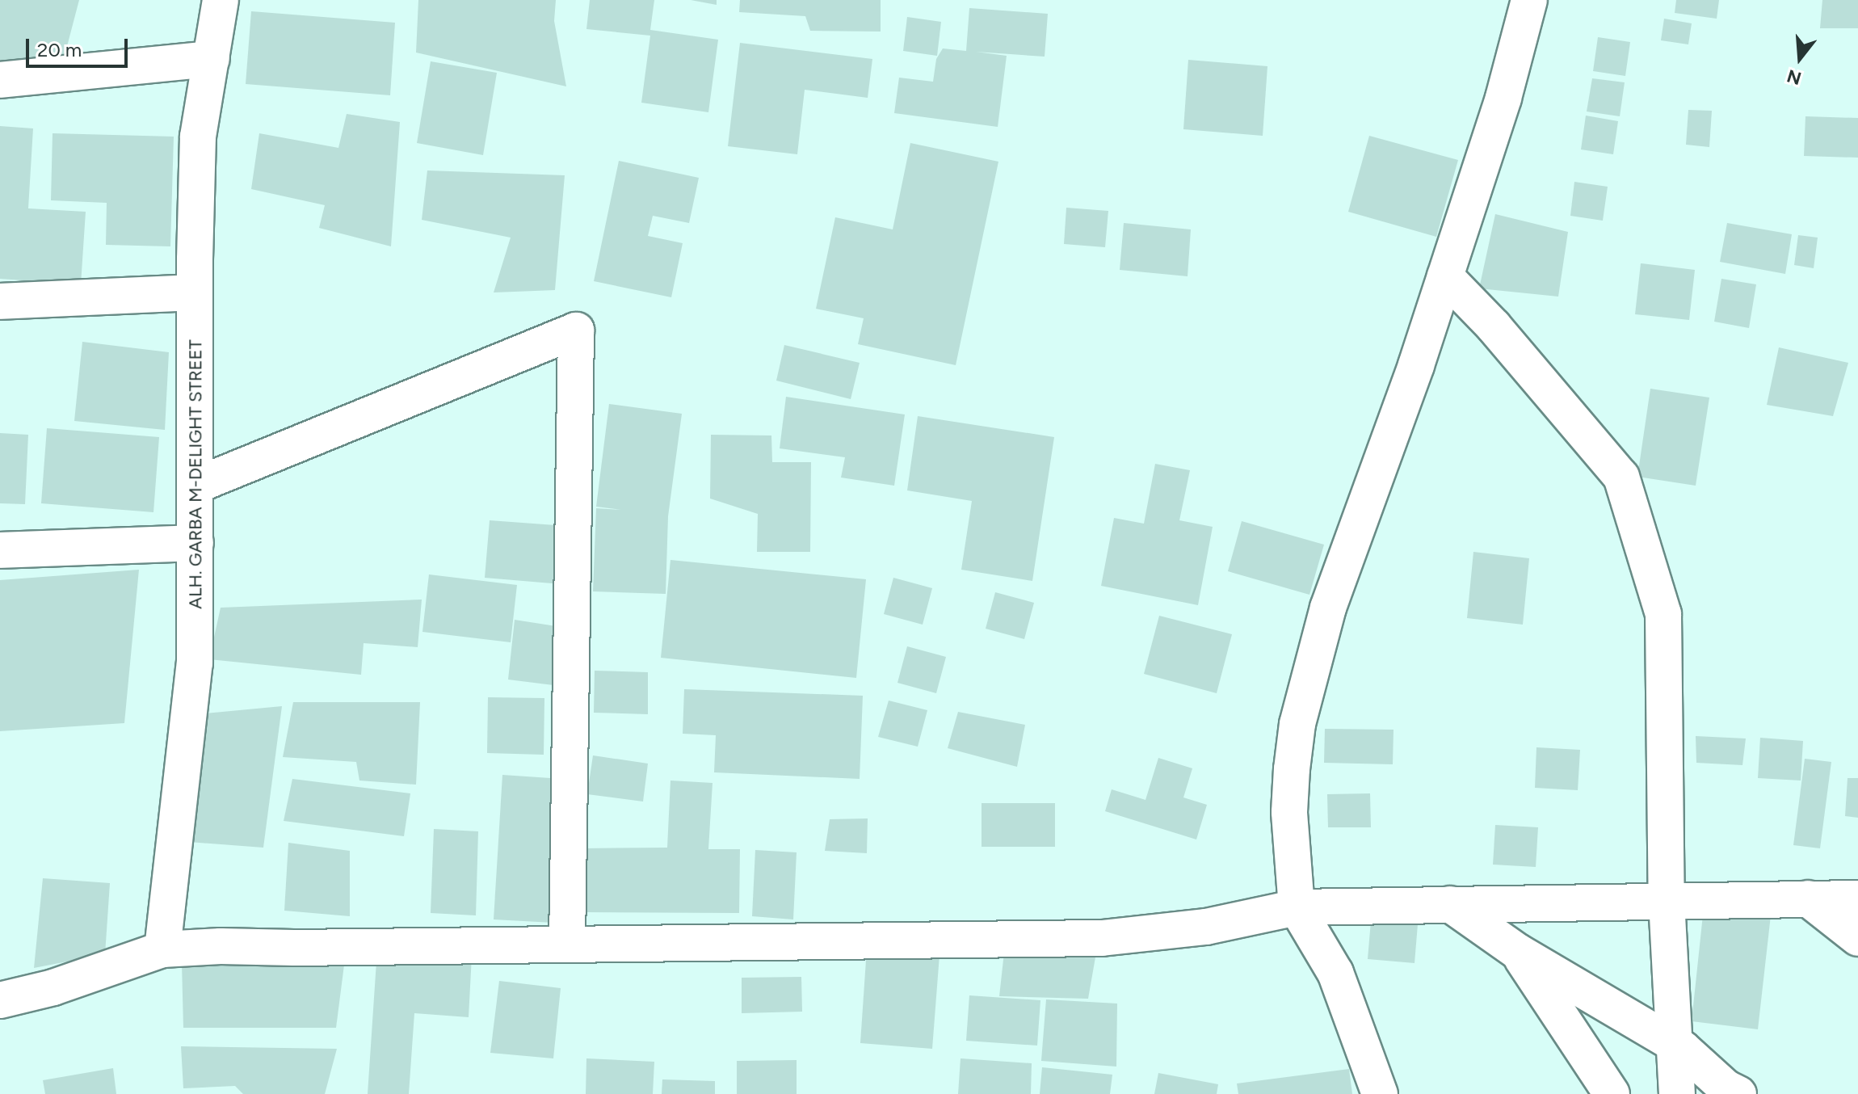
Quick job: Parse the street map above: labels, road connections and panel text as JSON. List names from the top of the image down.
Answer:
{
  "streets": {
    "street": ["ALH. GARBA M-DELIGHT STREET"]
  },
  "scale_bar": "20 m",
  "north": "bottom"
}
